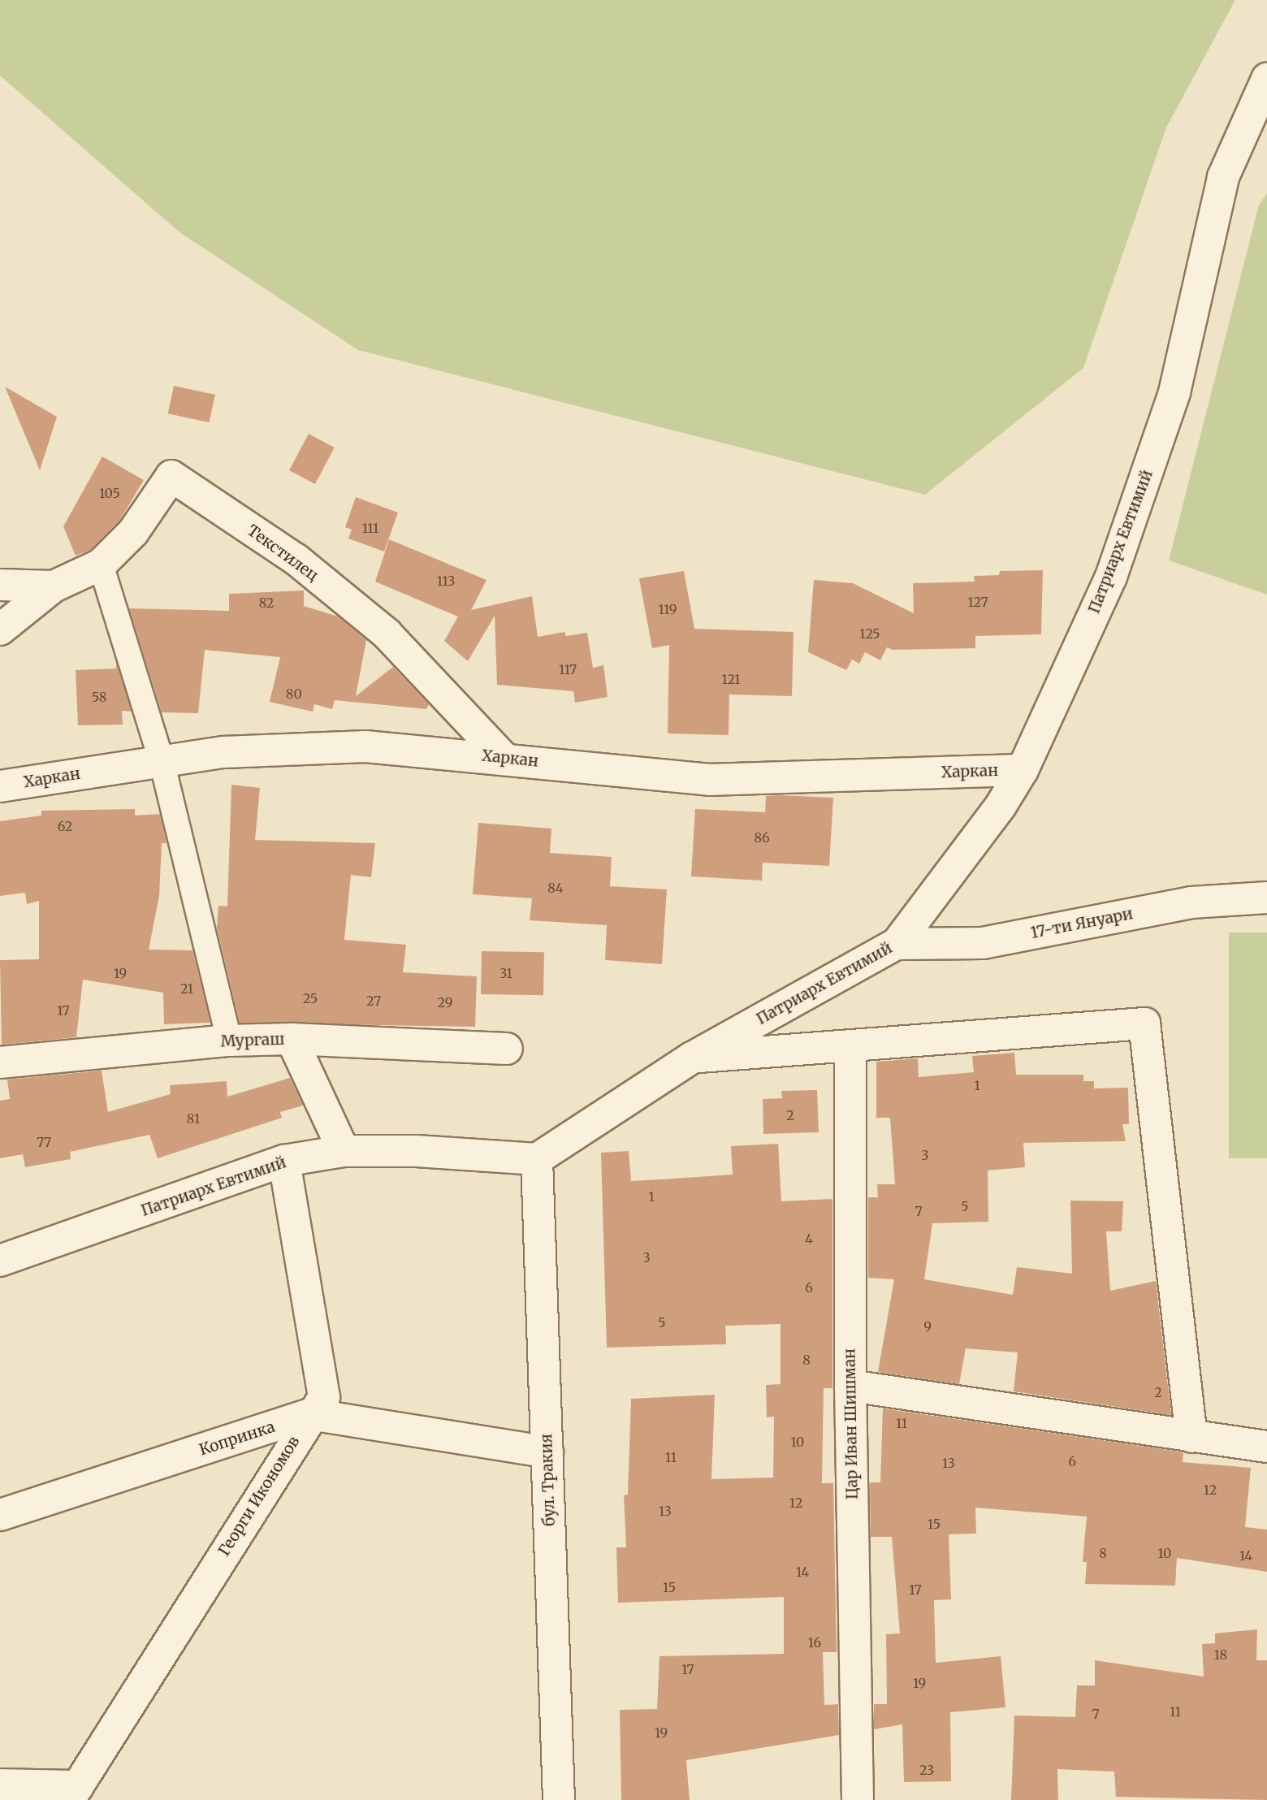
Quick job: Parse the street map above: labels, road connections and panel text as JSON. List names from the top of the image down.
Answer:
{
  "streets": {
    "street": [
      "Патриарх Евтимий",
      "Текстилец",
      "Харкан",
      "17-ти Януари",
      "Мургаш",
      "Цар Иван Шишман",
      "Копринка",
      "бул. Тракия",
      "Георги Икономов"
    ]
  },
  "crossings": [
    ["Патриарх Евтимий", "Харкан"],
    ["Патриарх Евтимий", "17-ти Януари"],
    ["Патриарх Евтимий", "бул. Тракия"],
    ["Патриарх Евтимий", "Георги Икономов"],
    ["Текстилец", "Харкан"],
    ["Копринка", "бул. Тракия"],
    ["Копринка", "Георги Икономов"]
  ],
  "house_numbers": [
    "105",
    "111",
    "113",
    "127",
    "82",
    "119",
    "125",
    "117",
    "121",
    "80",
    "58",
    "62",
    "86",
    "84",
    "19",
    "31",
    "21",
    "25",
    "27",
    "29",
    "17",
    "1",
    "2",
    "81",
    "77",
    "3",
    "1",
    "5",
    "7",
    "4",
    "3",
    "6",
    "5",
    "9",
    "8",
    "2",
    "11",
    "10",
    "11",
    "6",
    "13",
    "12",
    "12",
    "13",
    "15",
    "8",
    "10",
    "14",
    "14",
    "15",
    "17",
    "16",
    "18",
    "17",
    "19",
    "11",
    "7",
    "19",
    "23"
  ]
}
